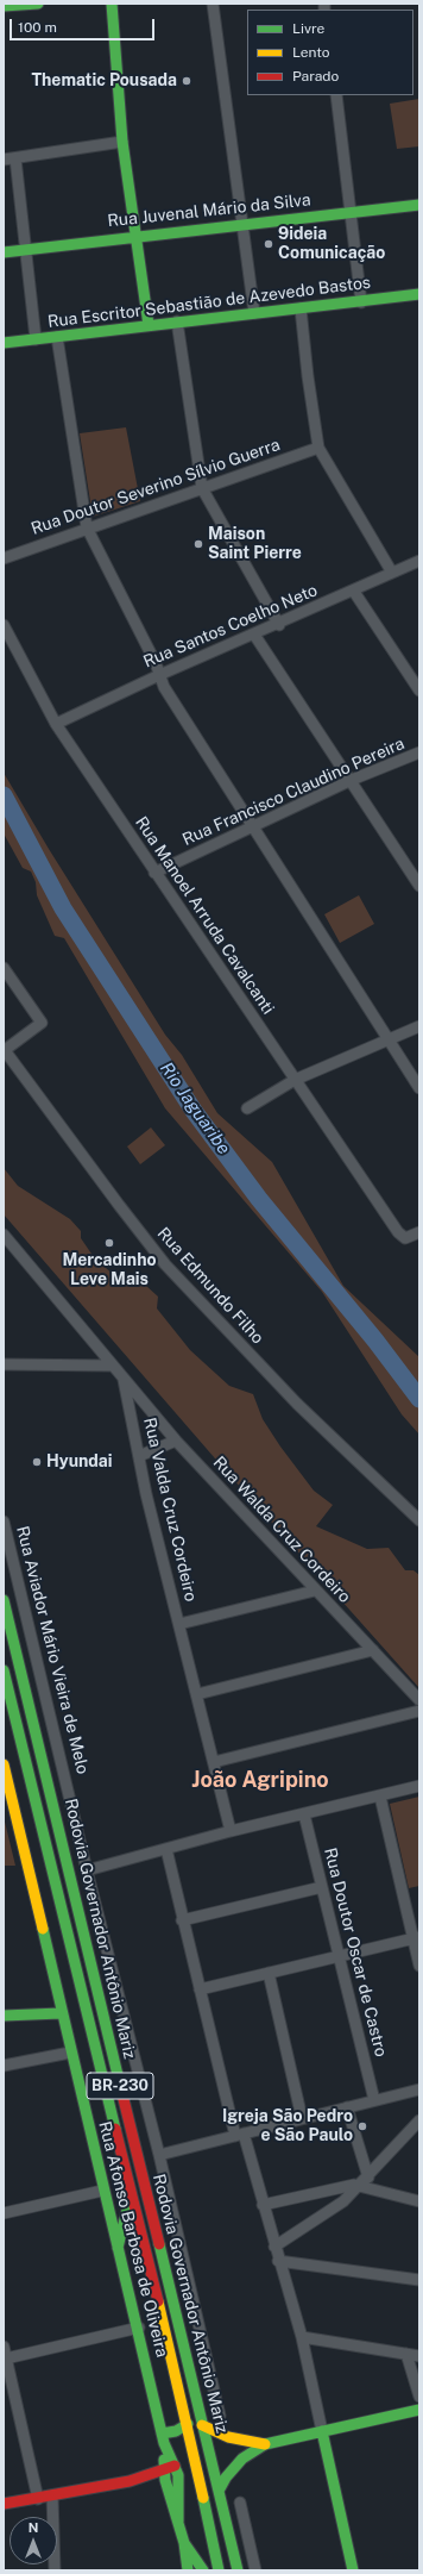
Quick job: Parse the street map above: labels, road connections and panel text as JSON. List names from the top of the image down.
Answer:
{
  "streets": {
    "main road": [
      "Rua Juvenal Mário da Silva",
      "Rua Escritor Sebastião de Azevedo Bastos",
      "Rodovia Governador Antônio Mariz",
      "BR-230",
      "Rua Afonso Barbosa de Oliveira"
    ],
    "street": [
      "Rua Doutor Severino Sílvio Guerra",
      "Rua Santos Coelho Neto",
      "Rua Francisco Claudino Pereira",
      "Rua Manoel Arruda Cavalcanti",
      "Rua Edmundo Filho",
      "Rua Valda Cruz Cordeiro",
      "Rua Walda Cruz Cordeiro",
      "Rua Aviador Mário Vieira de Melo",
      "Rua Doutor Oscar de Castro"
    ]
  },
  "crossings": [
    ["Rua Santos Coelho Neto", "Rua Manoel Arruda Cavalcanti"],
    ["Rua Francisco Claudino Pereira", "Rua Manoel Arruda Cavalcanti"],
    ["Rua Valda Cruz Cordeiro", "Rua Walda Cruz Cordeiro"]
  ],
  "districts": ["João Agripino"],
  "water": ["Rio Jaguaribe"],
  "places": [
    "Thematic Pousada",
    "9ideia Comunicação",
    "Maison Saint Pierre",
    "Mercadinho Leve Mais",
    "Hyundai",
    "Igreja São Pedro e São Paulo"
  ],
  "legend": ["Livre", "Lento", "Parado"],
  "scale_bar": "100 m",
  "north": "top"
}
